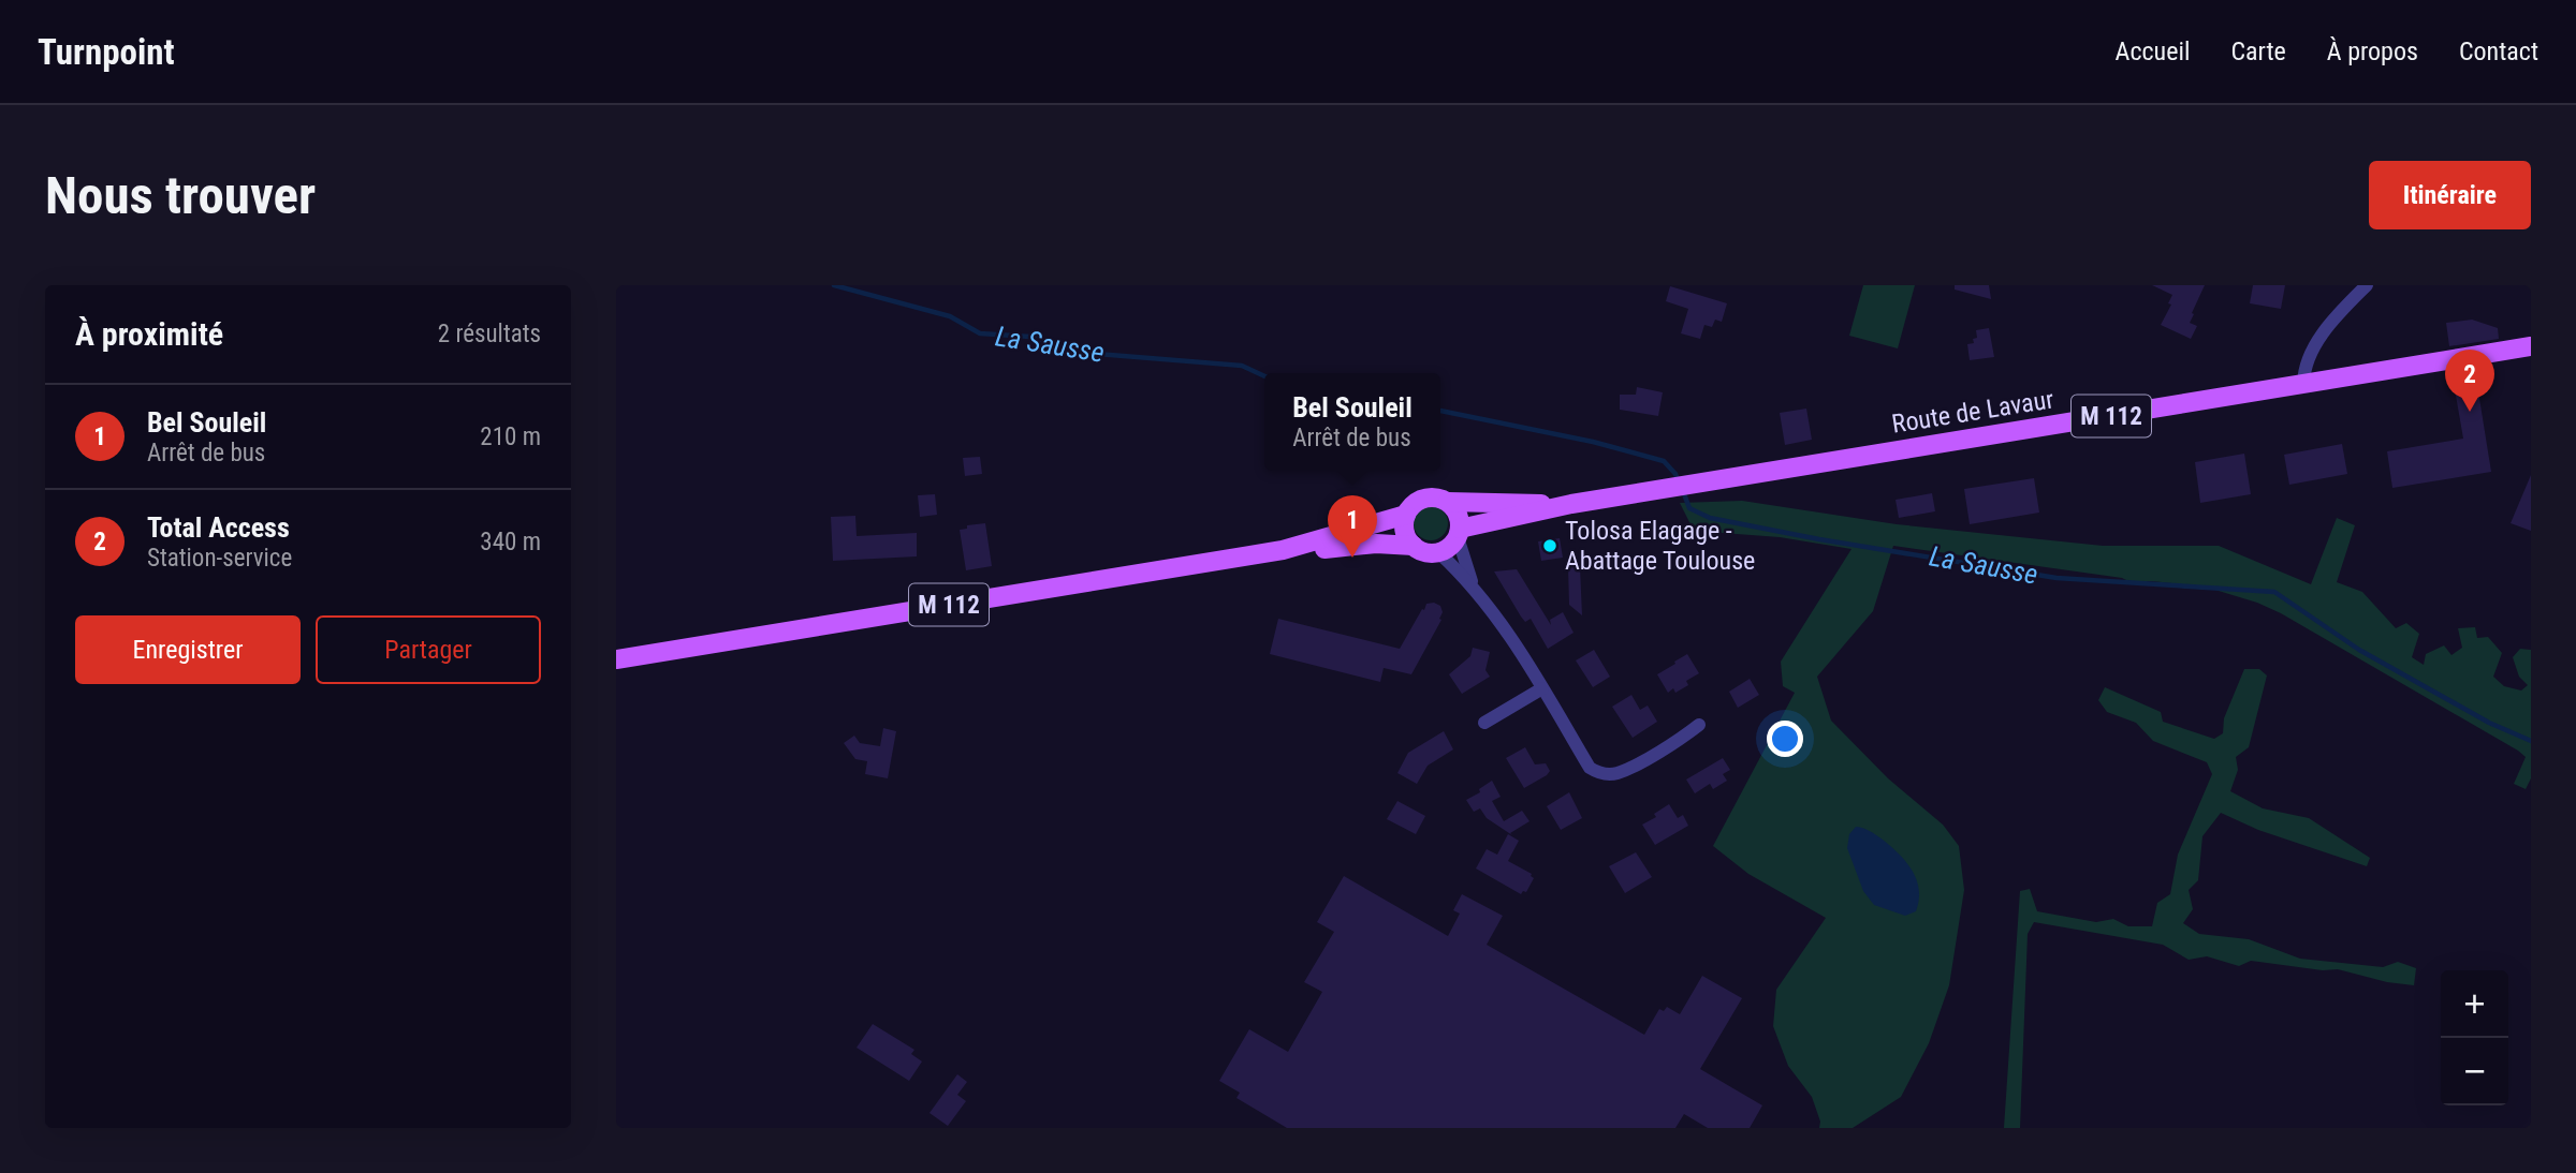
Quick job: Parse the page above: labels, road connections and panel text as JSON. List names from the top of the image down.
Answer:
{
  "streets": {
    "main road": ["Route de Lavaur", "M 112"]
  },
  "crossings": [
    ["Route de Lavaur", "M 112"]
  ],
  "water": ["La Sausse"],
  "places": ["Tolosa Elagage - Abattage Toulouse"],
  "page": {
    "header": "Turnpoint",
    "nav": [
      "Accueil",
      "Carte",
      "À propos",
      "Contact"
    ],
    "buttons": [
      "Itinéraire",
      ["Enregistrer", "Partager"]
    ],
    "title": "Nous trouver",
    "heading": ["À proximité", "2 résultats"],
    "pins": ["2", "1"],
    "popup": ["Bel Souleil", "Arrêt de bus"],
    "list": [
      {
        "mark": "1",
        "name": "Bel Souleil",
        "note": "Arrêt de bus",
        "value": "210 m"
      },
      {
        "mark": "2",
        "name": "Total Access",
        "note": "Station-service",
        "value": "340 m"
      }
    ],
    "map_buttons": ["+", "−"]
  }
}
